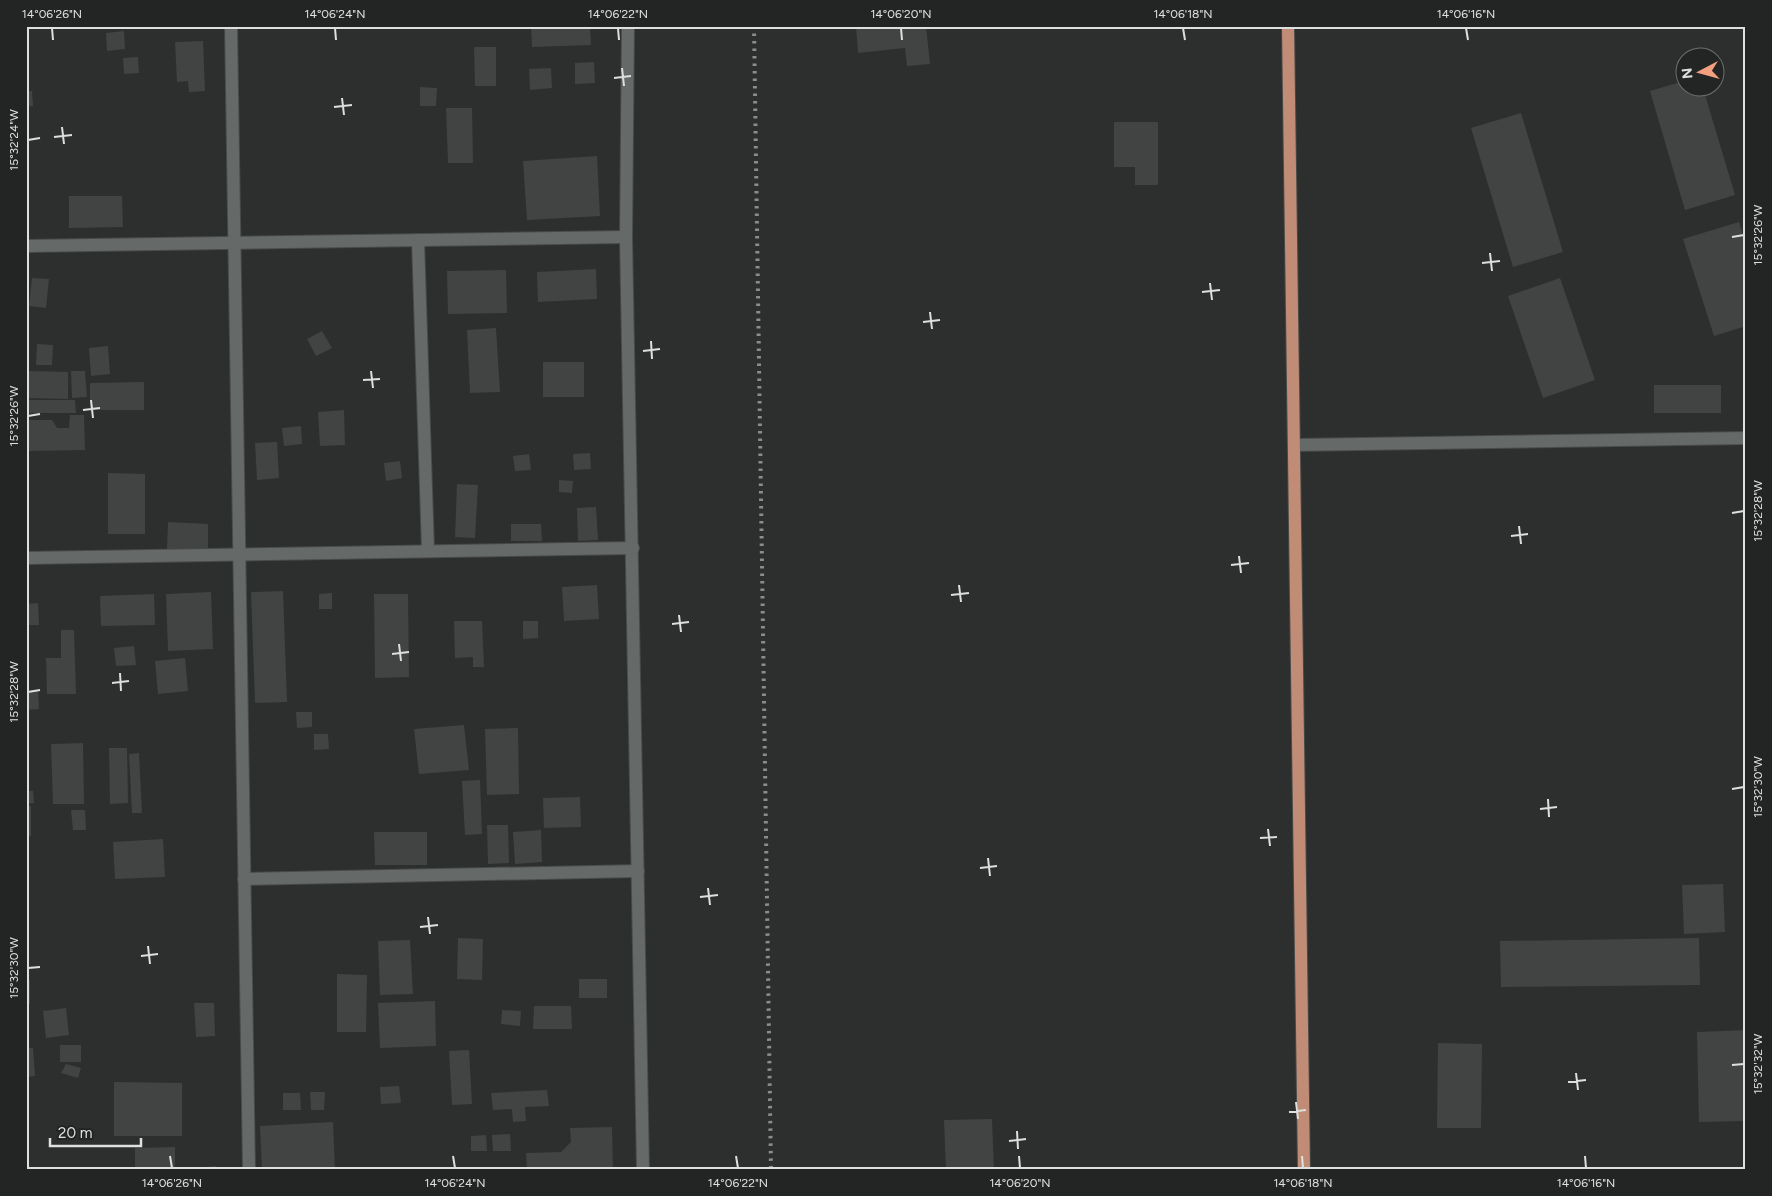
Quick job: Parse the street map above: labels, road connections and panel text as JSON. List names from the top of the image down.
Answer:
{
  "scale_bar": "20 m",
  "north": "left",
  "coordinates": [
    "14°06'26\"N",
    "14°06'24\"N",
    "14°06'22\"N",
    "14°06'20\"N",
    "14°06'18\"N",
    "14°06'16\"N",
    "15°32'24\"W",
    "15°32'26\"W",
    "15°32'28\"W",
    "15°32'30\"W",
    "15°32'32\"W"
  ]
}
